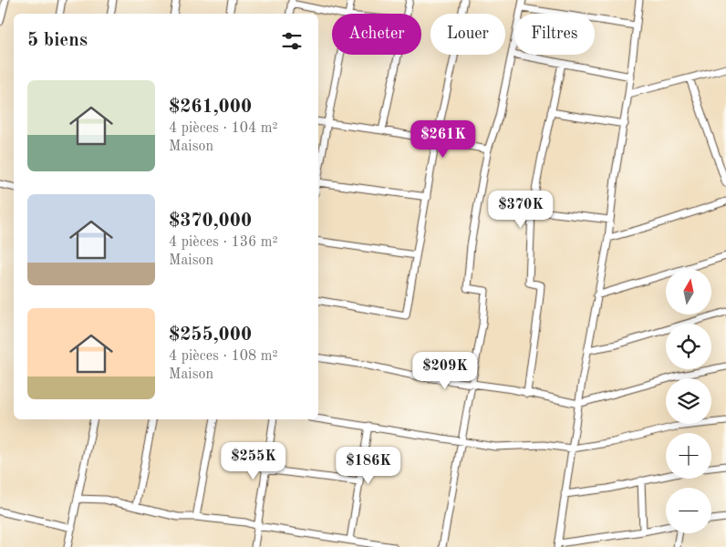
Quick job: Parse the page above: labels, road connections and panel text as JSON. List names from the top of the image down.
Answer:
{
  "north": "top",
  "page": {
    "chip": ["Acheter", "Louer", "Filtres"],
    "heading": "5 biens",
    "list": [
      {
        "name": "$261,000",
        "note": "4 pièces · 104 m² · Maison"
      },
      {
        "name": "$370,000",
        "note": "4 pièces · 136 m² · Maison"
      },
      {
        "name": "$255,000",
        "note": "4 pièces · 108 m² · Maison"
      }
    ],
    "price": [
      "$261K",
      "$370K",
      "$209K",
      "$255K",
      "$186K"
    ],
    "map_buttons": ["+", "−"]
  }
}
